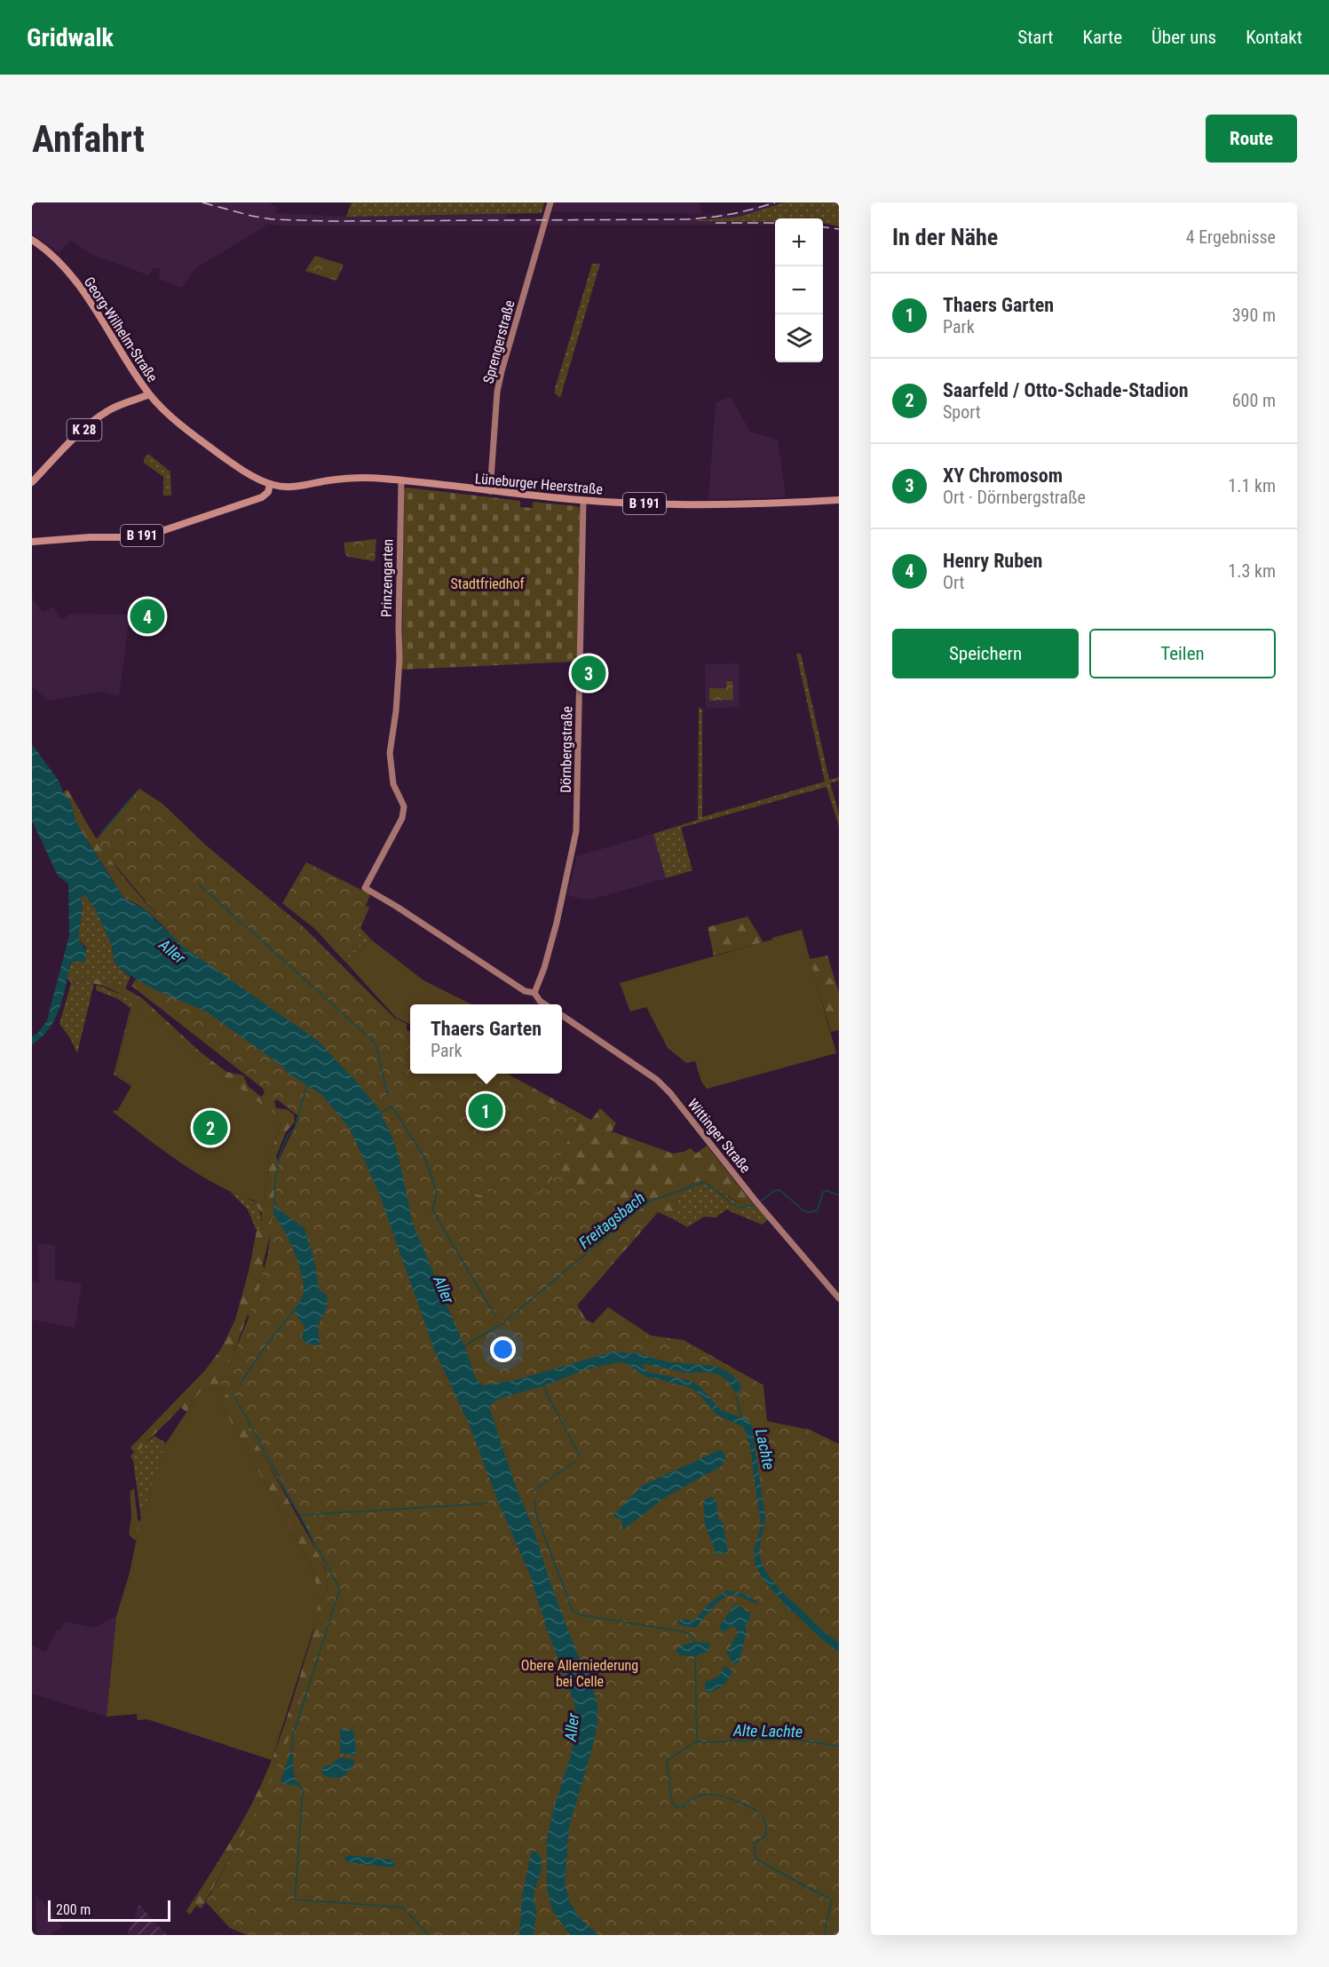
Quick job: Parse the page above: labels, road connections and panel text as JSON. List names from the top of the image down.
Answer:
{
  "streets": {
    "main road": [
      "Georg-Wilhelm-Straße",
      "Sprengerstraße",
      "K 28",
      "Lüneburger Heerstraße",
      "B 191",
      "Prinzengarten",
      "Dörnbergstraße",
      "Wittinger Straße"
    ]
  },
  "crossings": [
    ["Georg-Wilhelm-Straße", "K 28"],
    ["Georg-Wilhelm-Straße", "Lüneburger Heerstraße"],
    ["Georg-Wilhelm-Straße", "B 191"],
    ["Sprengerstraße", "Lüneburger Heerstraße"],
    ["Lüneburger Heerstraße", "B 191"],
    ["Lüneburger Heerstraße", "Prinzengarten"],
    ["Lüneburger Heerstraße", "Dörnbergstraße"],
    ["Prinzengarten", "Dörnbergstraße"]
  ],
  "water": [
    "Aller",
    "Freitagsbach",
    "Lachte",
    "Alte Lachte"
  ],
  "parks": ["Stadtfriedhof", "Obere Allerniederung bei Celle"],
  "scale_bar": "200 m",
  "page": {
    "header": "Gridwalk",
    "nav": [
      "Start",
      "Karte",
      "Über uns",
      "Kontakt"
    ],
    "buttons": [
      "Route",
      ["Speichern", "Teilen"]
    ],
    "title": "Anfahrt",
    "heading": ["In der Nähe", "4 Ergebnisse"],
    "map_buttons": ["+", "−"],
    "list": [
      {
        "mark": "1",
        "name": "Thaers Garten",
        "note": "Park",
        "value": "390 m"
      },
      {
        "mark": "2",
        "name": "Saarfeld / Otto-Schade-Stadion",
        "note": "Sport",
        "value": "600 m"
      },
      {
        "mark": "3",
        "name": "XY Chromosom",
        "note": "Ort · Dörnbergstraße",
        "value": "1.1 km"
      },
      {
        "mark": "4",
        "name": "Henry Ruben",
        "note": "Ort",
        "value": "1.3 km"
      }
    ],
    "pins": [
      "4",
      "3",
      "1",
      "2"
    ],
    "popup": ["Thaers Garten", "Park"],
    "scale": "200 m"
  }
}
